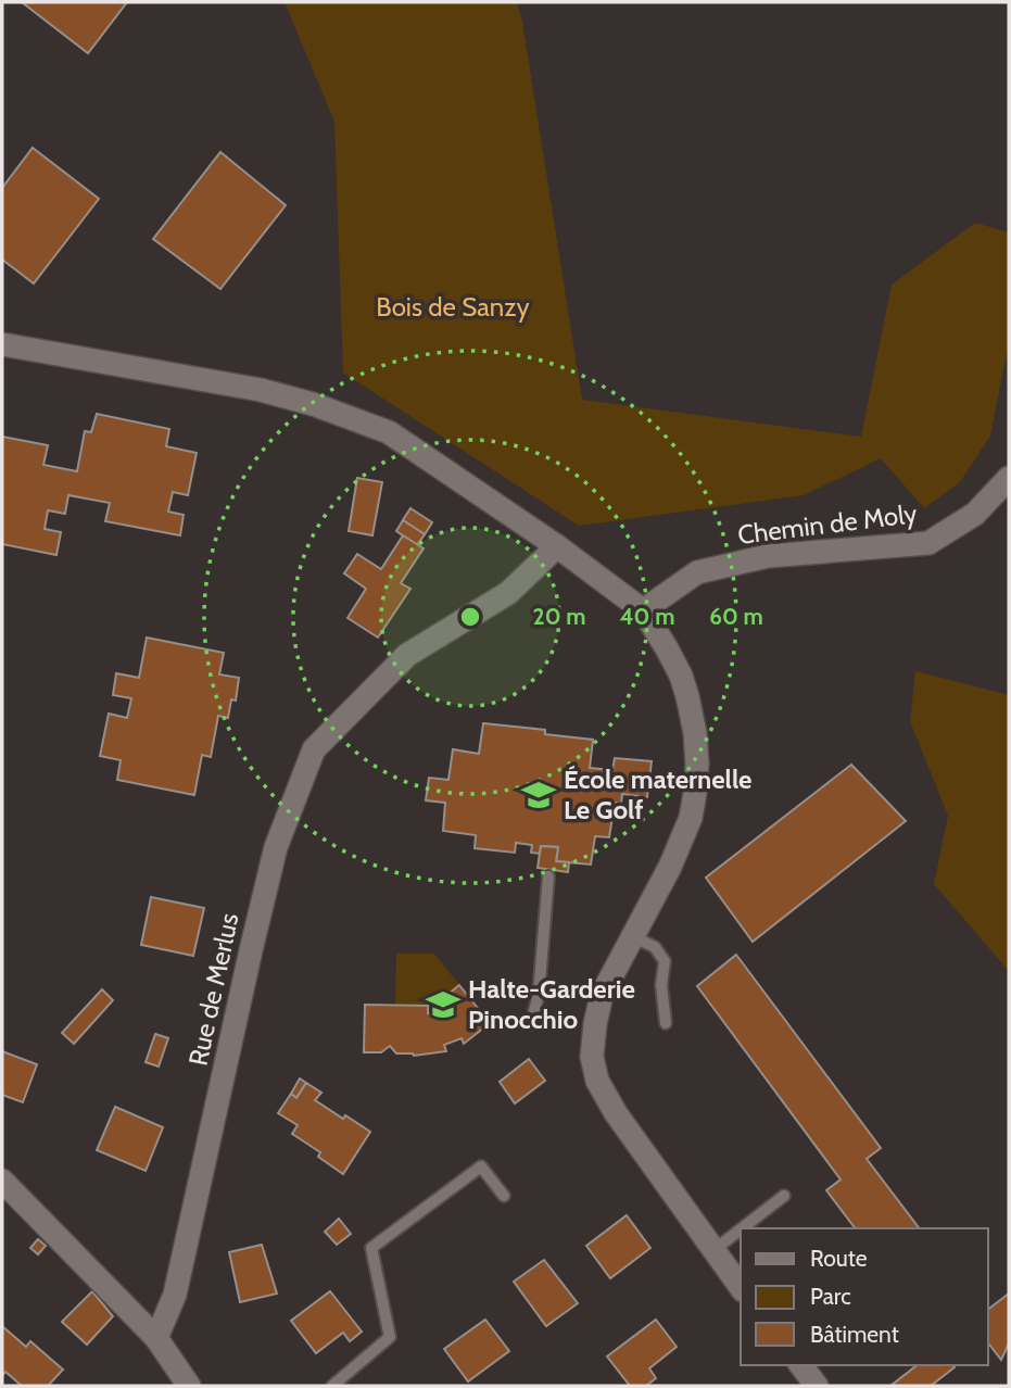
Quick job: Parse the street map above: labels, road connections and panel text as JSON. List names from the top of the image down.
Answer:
{
  "streets": {
    "street": ["Chemin de Moly", "Rue de Merlus"]
  },
  "parks": ["Bois de Sanzy"],
  "places": {
    "school or university": ["École maternelle Le Golf", "Halte-Garderie Pinocchio"]
  },
  "legend": ["Route", "Parc", "Bâtiment"],
  "rings": ["20 m", "40 m", "60 m"]
}
